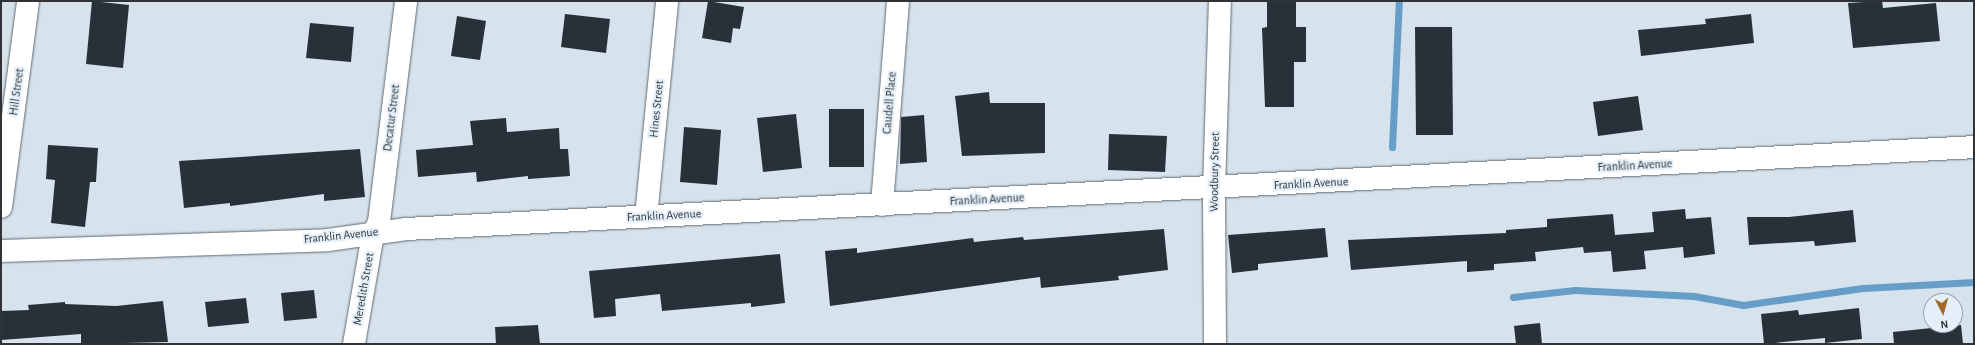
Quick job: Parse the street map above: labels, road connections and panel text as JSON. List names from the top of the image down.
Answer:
{
  "streets": {
    "street": [
      "Hill Street",
      "Caudell Place",
      "Hines Street",
      "Decatur Street",
      "Franklin Avenue",
      "Woodbury Street",
      "Meredith Street"
    ]
  },
  "crossings": [
    ["Caudell Place", "Franklin Avenue"],
    ["Hines Street", "Franklin Avenue"],
    ["Decatur Street", "Franklin Avenue"],
    ["Decatur Street", "Meredith Street"],
    ["Franklin Avenue", "Woodbury Street"],
    ["Franklin Avenue", "Meredith Street"]
  ],
  "north": "bottom"
}
